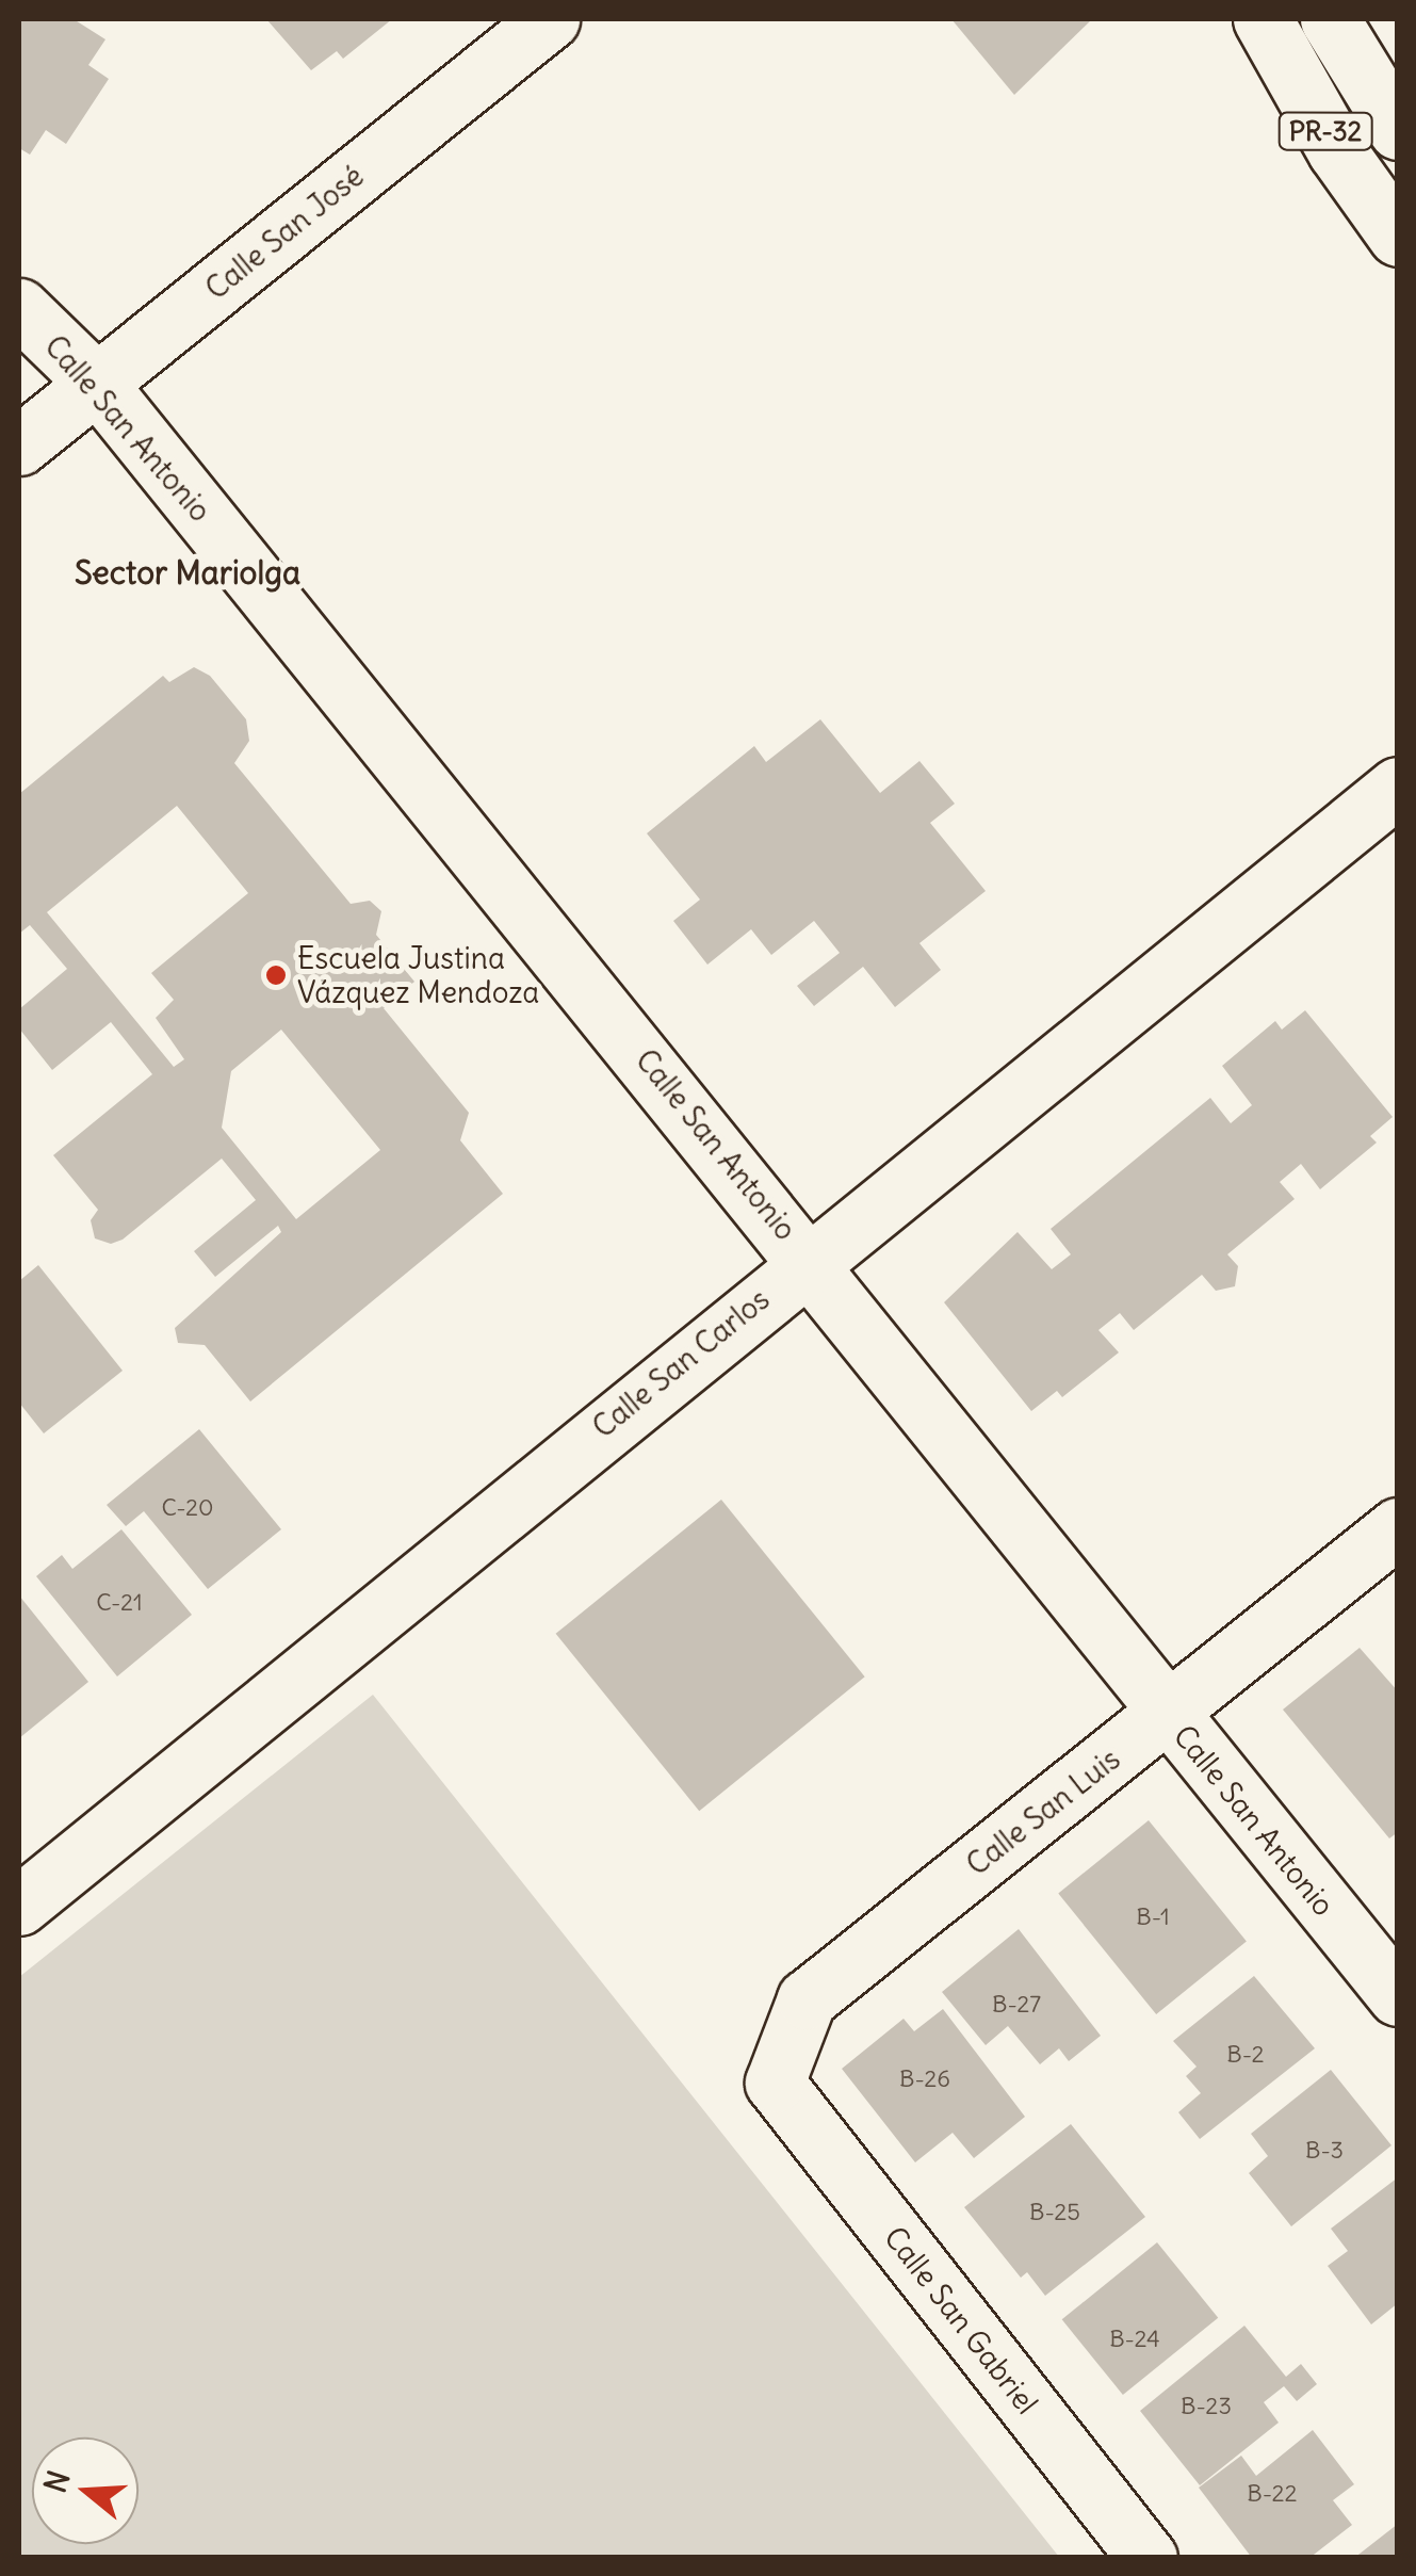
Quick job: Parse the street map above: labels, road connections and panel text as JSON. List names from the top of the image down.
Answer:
{
  "streets": {
    "street": [
      "PR-32",
      "Calle San José",
      "Calle San Antonio",
      "Calle San Carlos",
      "Calle San Luis",
      "Calle San Gabriel"
    ]
  },
  "crossings": [
    ["Calle San José", "Calle San Antonio"],
    ["Calle San Antonio", "Calle San Carlos"],
    ["Calle San Antonio", "Calle San Luis"],
    ["Calle San Luis", "Calle San Gabriel"]
  ],
  "districts": ["Sector Mariolga"],
  "places": ["Escuela Justina Vázquez Mendoza"],
  "house_numbers": [
    "C-20",
    "C-21",
    "B-1",
    "B-27",
    "B-2",
    "B-26",
    "B-3",
    "B-25",
    "B-24",
    "B-23",
    "B-22"
  ],
  "north": "left"
}
